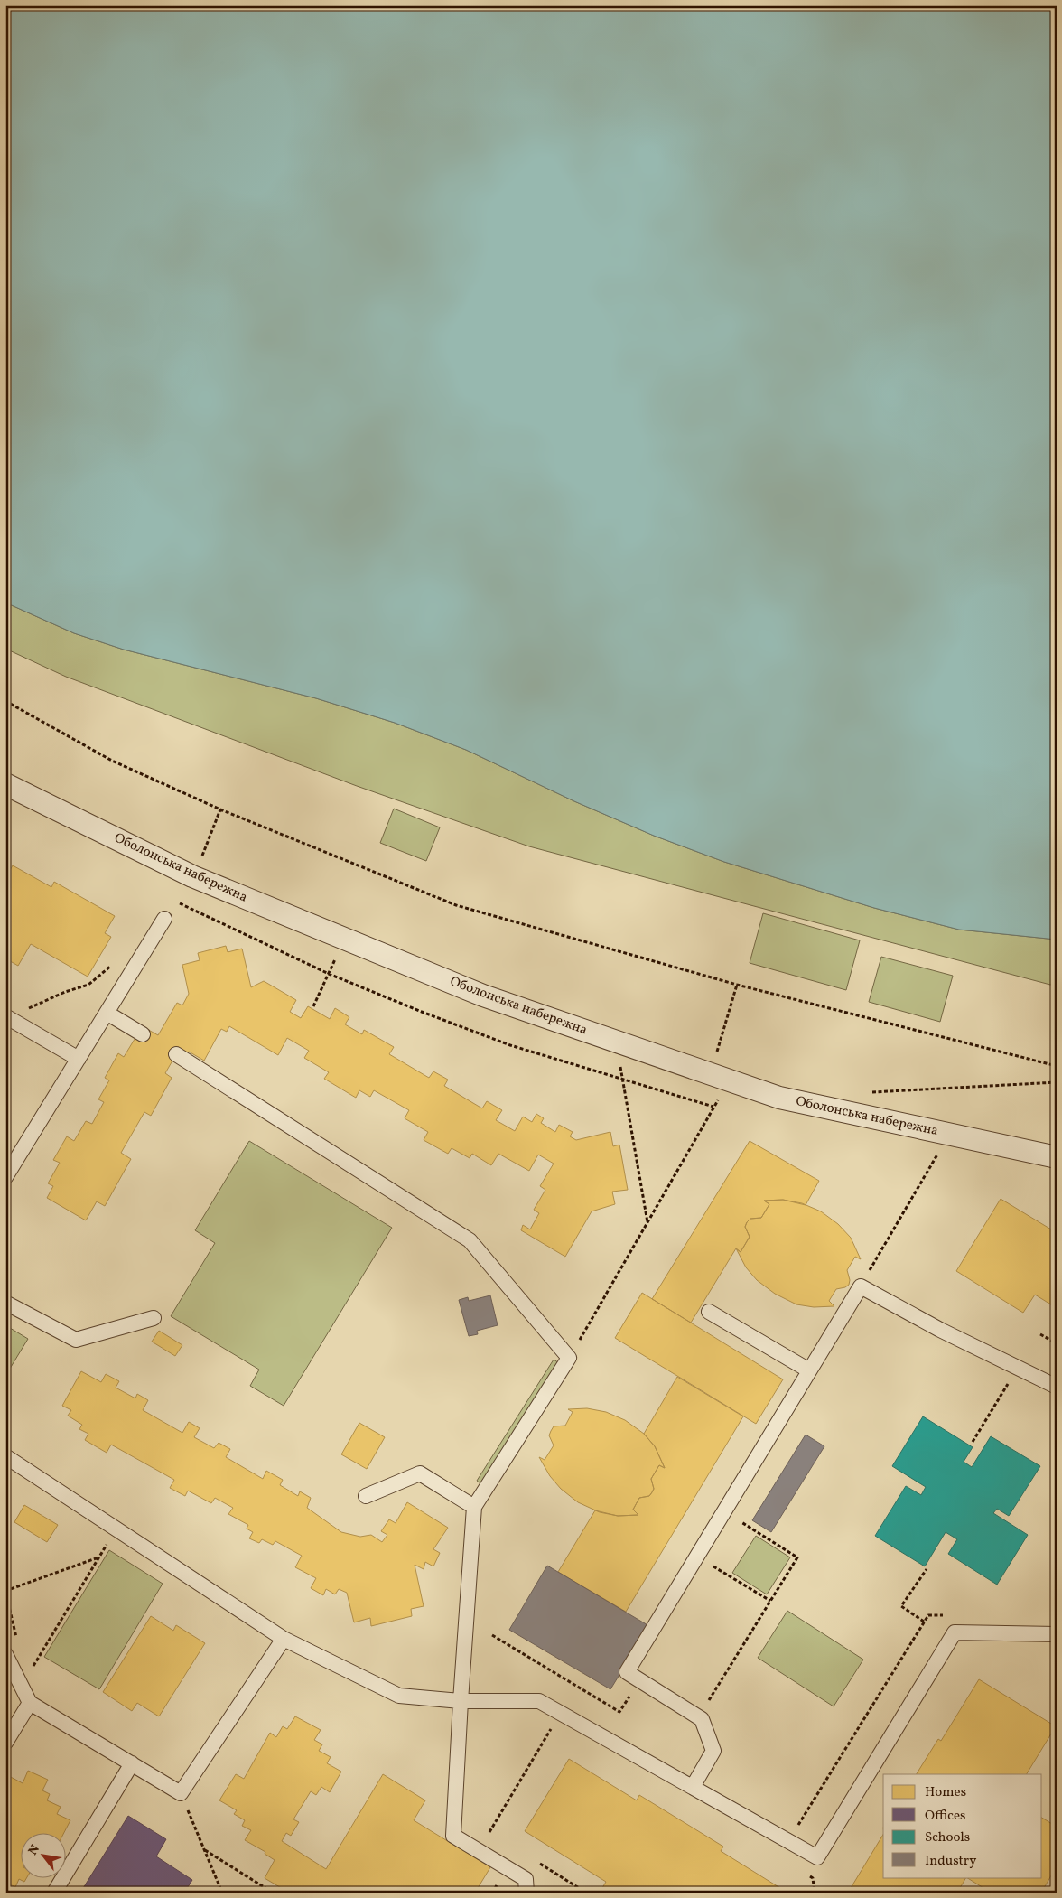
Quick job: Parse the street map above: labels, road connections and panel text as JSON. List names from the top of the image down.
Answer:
{
  "streets": {
    "street": ["Оболонська набережна"]
  },
  "legend": [
    "Homes",
    "Offices",
    "Schools",
    "Industry"
  ],
  "north": "top left"
}
